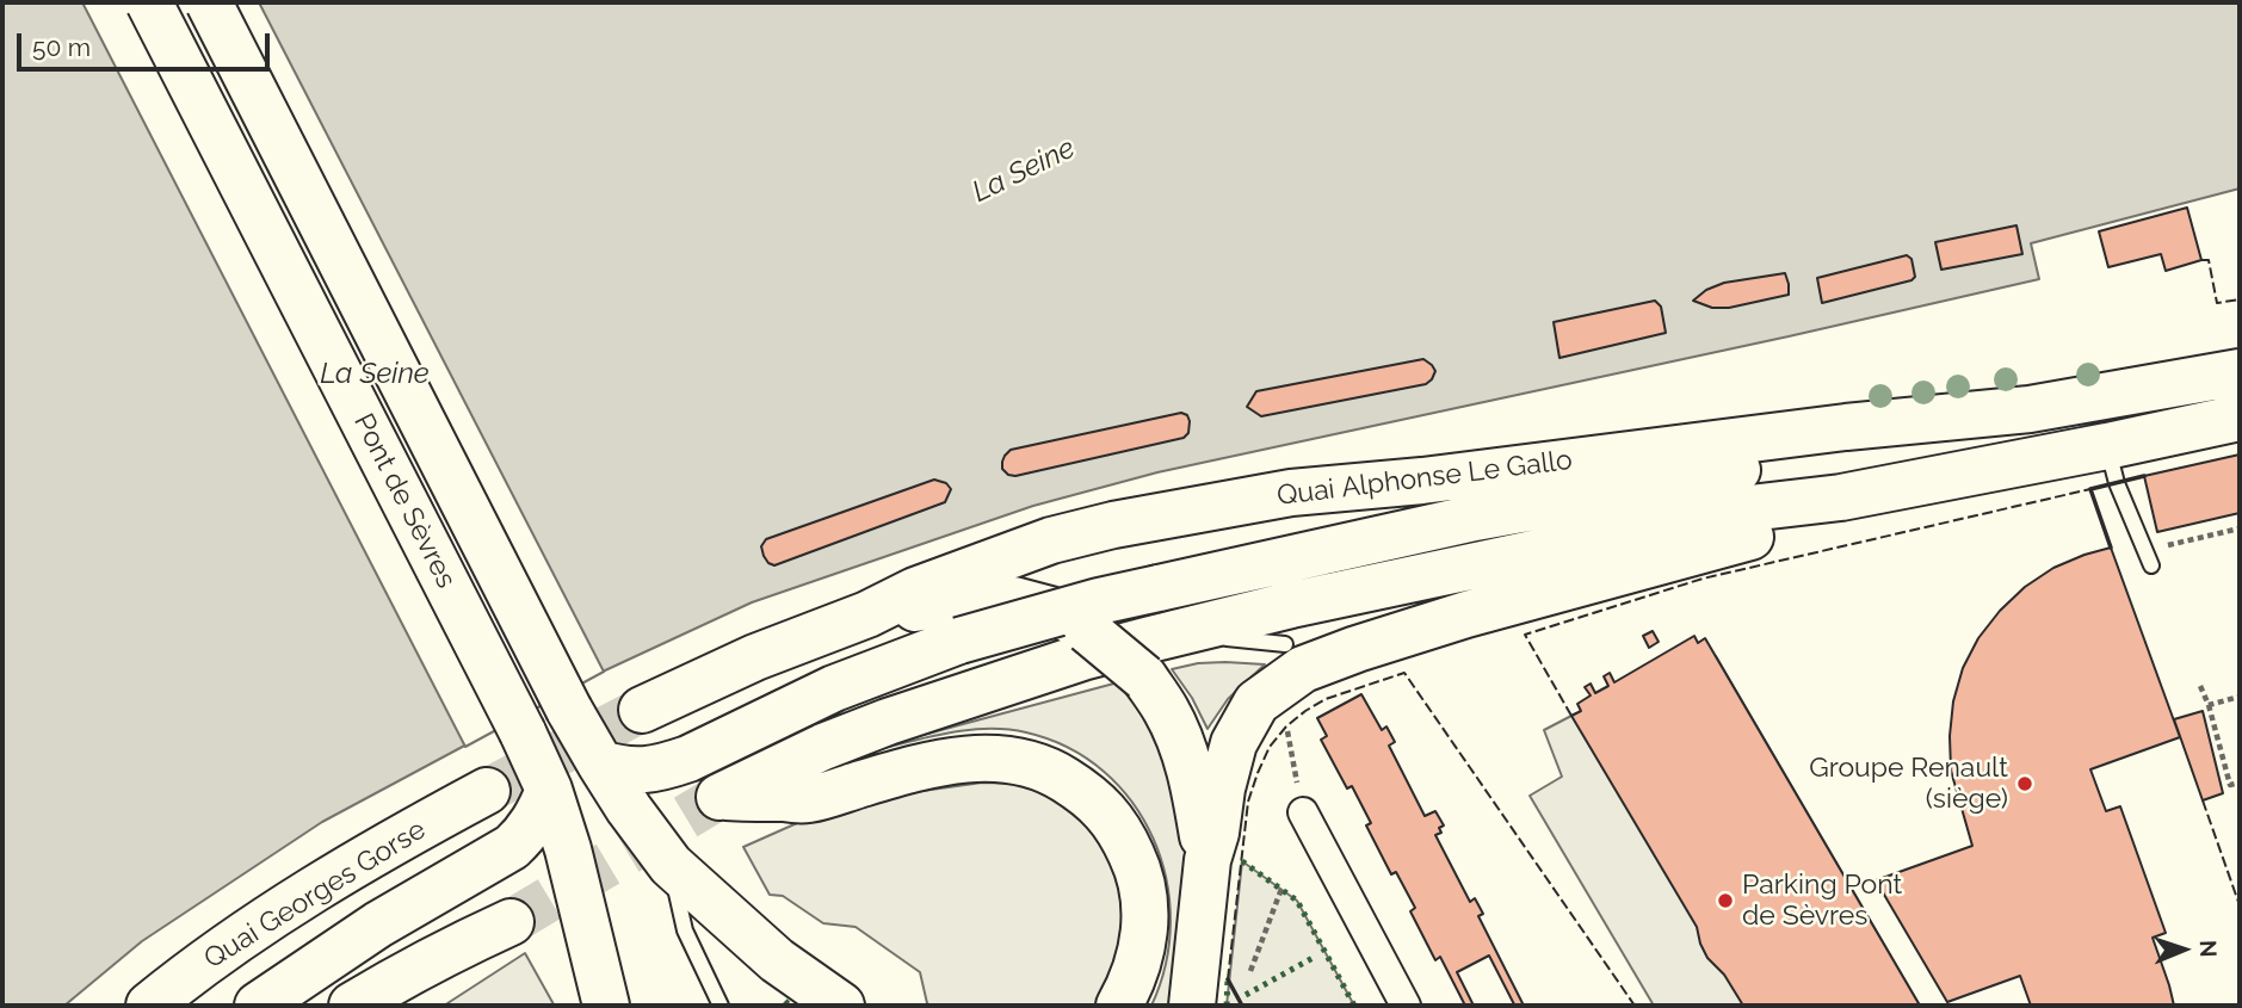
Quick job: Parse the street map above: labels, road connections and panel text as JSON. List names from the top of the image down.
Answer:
{
  "streets": {
    "main road": ["Quai Alphonse Le Gallo", "Pont de Sèvres", "Quai Georges Gorse"]
  },
  "water": ["La Seine"],
  "places": ["Groupe Renault (siège)", "Parking Pont de Sèvres"],
  "scale_bar": "50 m",
  "north": "right"
}
